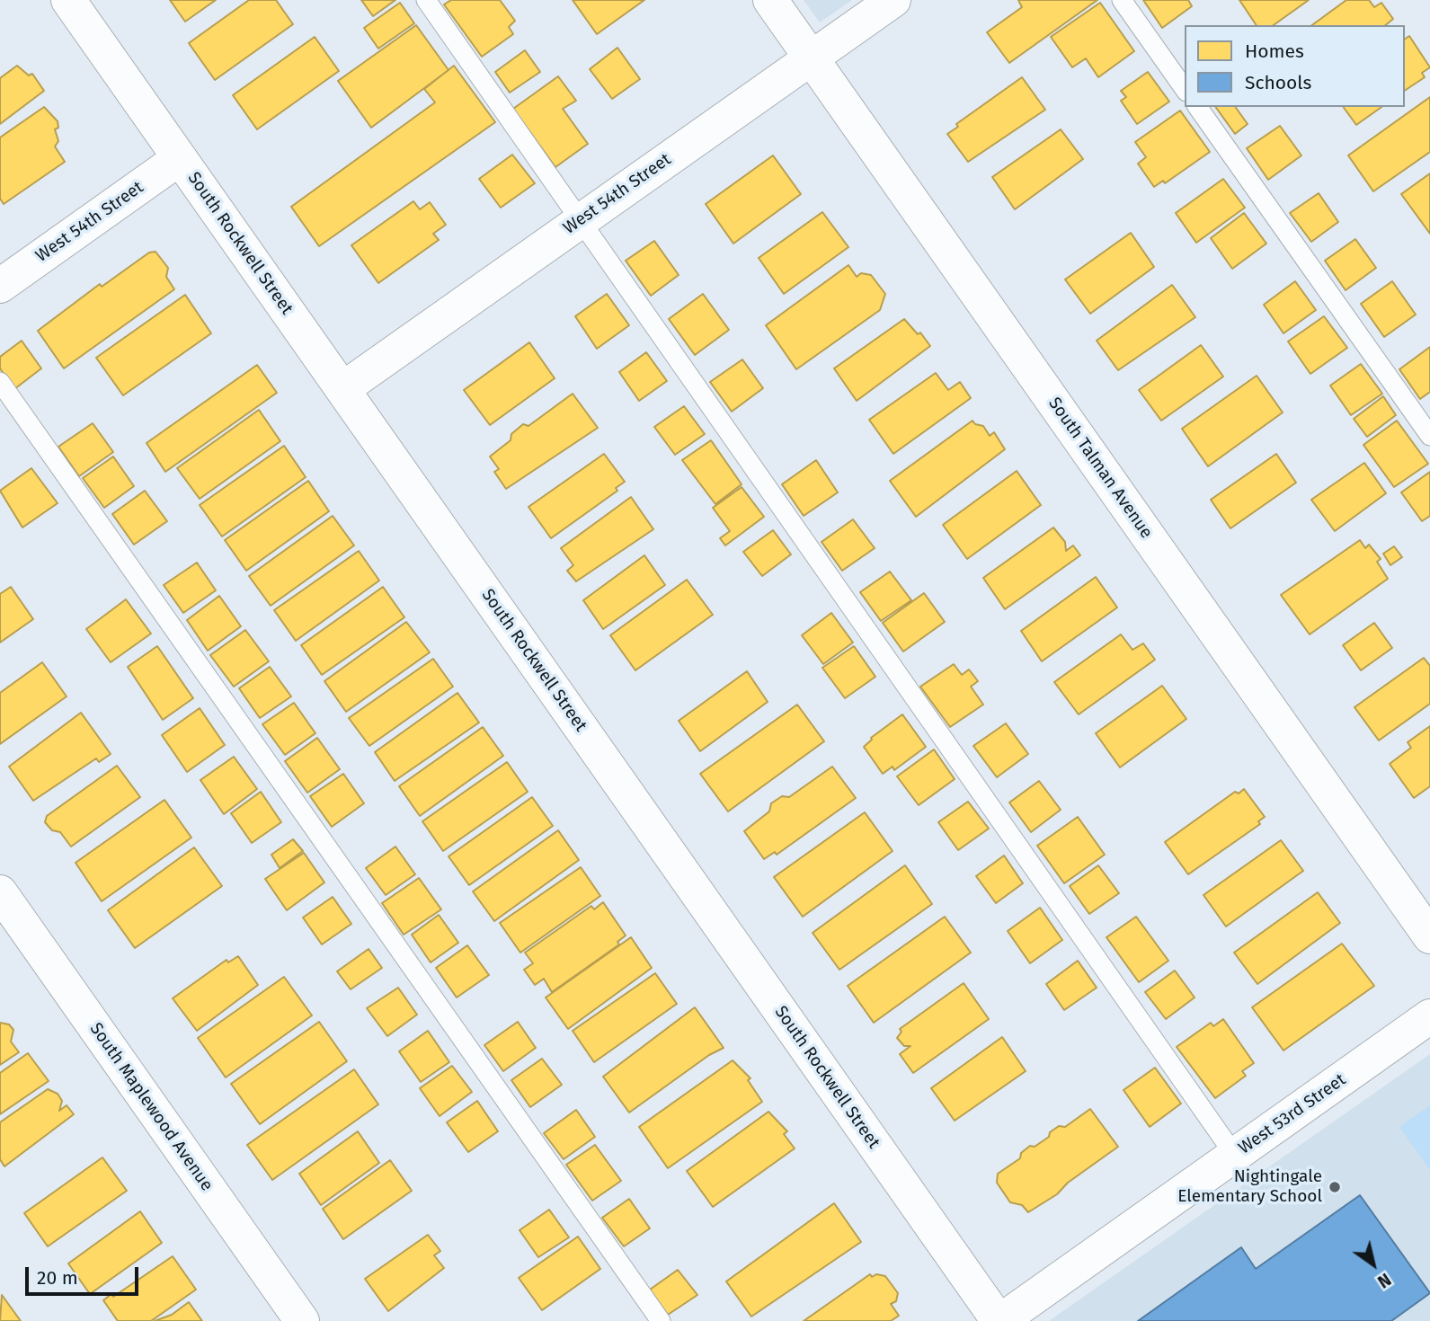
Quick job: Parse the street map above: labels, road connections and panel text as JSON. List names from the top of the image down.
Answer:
{
  "streets": {
    "street": [
      "West 54th Street",
      "South Rockwell Street",
      "South Talman Avenue",
      "South Maplewood Avenue",
      "West 53rd Street"
    ]
  },
  "crossings": [
    ["West 54th Street", "South Rockwell Street"],
    ["West 54th Street", "South Talman Avenue"],
    ["South Rockwell Street", "West 53rd Street"]
  ],
  "places": ["Nightingale Elementary School"],
  "legend": ["Homes", "Schools"],
  "scale_bar": "20 m",
  "north": "bottom right"
}
